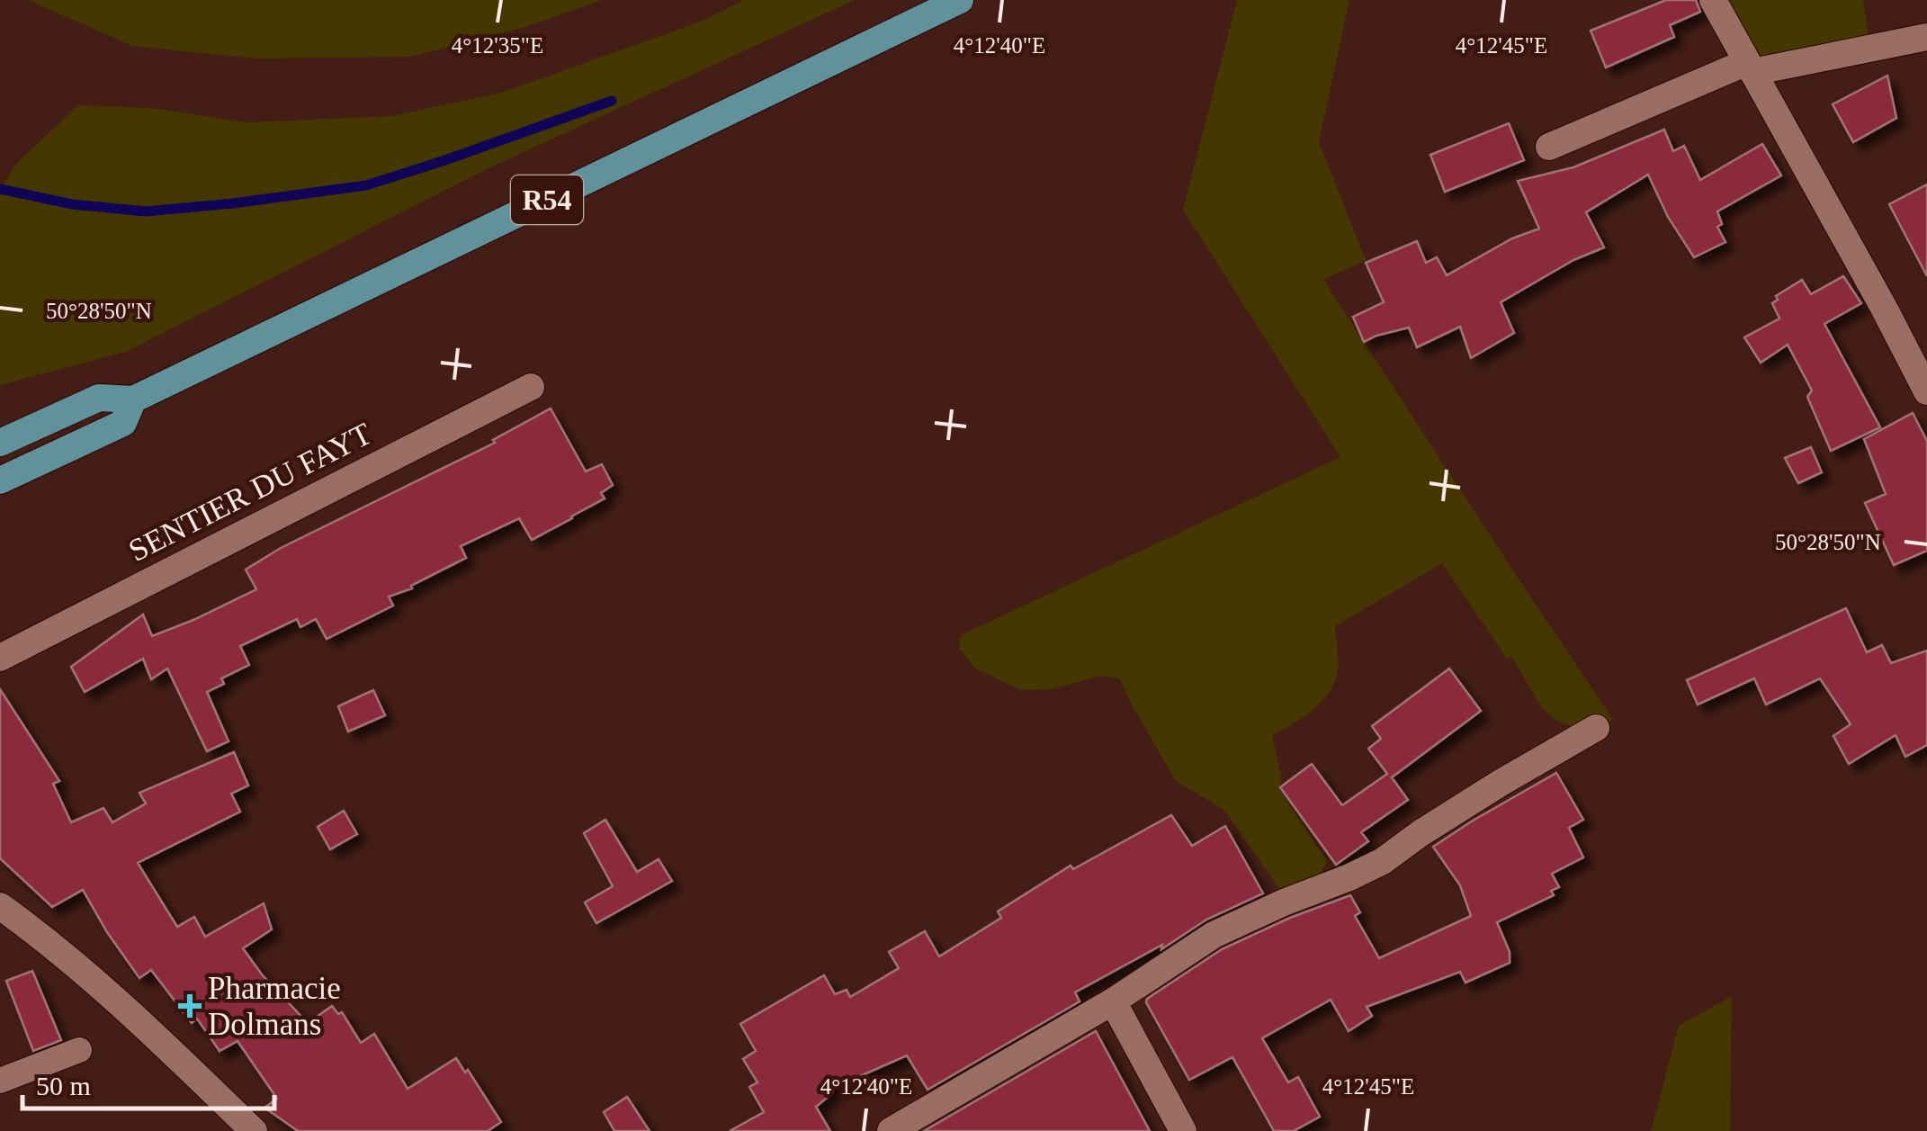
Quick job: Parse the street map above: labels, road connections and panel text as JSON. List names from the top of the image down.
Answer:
{
  "streets": {
    "main road": ["R54"],
    "street": ["SENTIER DU FAYT"]
  },
  "places": {
    "health": ["Pharmacie Dolmans"]
  },
  "scale_bar": "50 m",
  "coordinates": [
    "4°12'35\"E",
    "4°12'40\"E",
    "4°12'45\"E",
    "50°28'50\"N"
  ]
}
